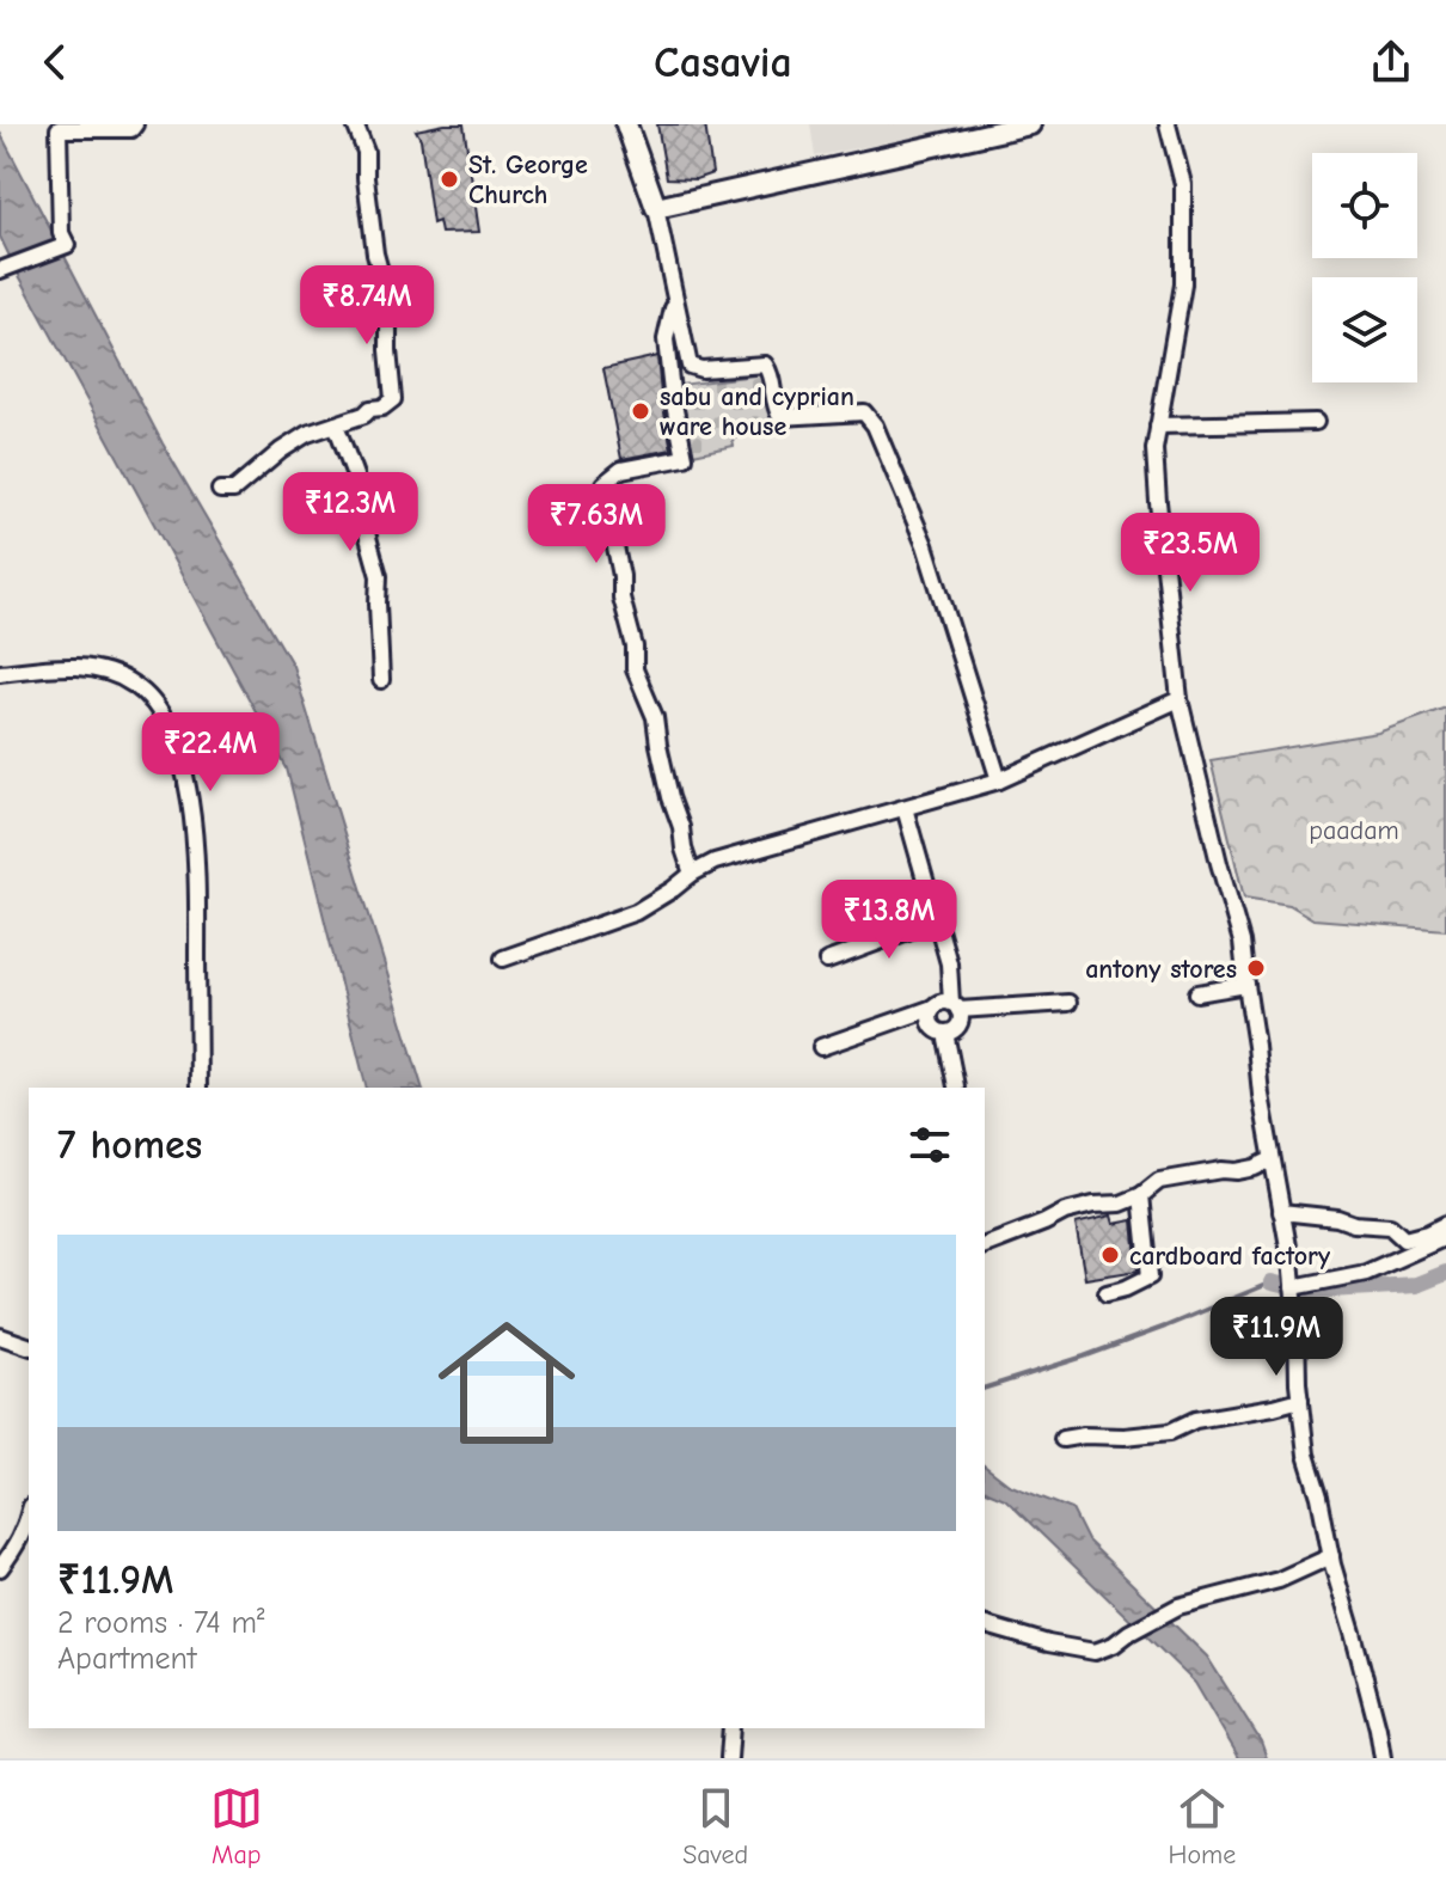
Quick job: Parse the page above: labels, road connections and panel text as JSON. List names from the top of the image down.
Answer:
{
  "parks": ["paadam"],
  "places": [
    "St. George Church",
    "sabu and cyprian ware house",
    "antony stores",
    "cardboard factory"
  ],
  "page": {
    "header": "Casavia",
    "price": [
      "₹8.74M",
      "₹12.3M",
      "₹7.63M",
      "₹23.5M",
      "₹22.4M",
      "₹13.8M",
      "₹11.9M"
    ],
    "heading": "7 homes",
    "list": [
      {
        "name": "₹11.9M",
        "note": "2 rooms · 74 m² · Apartment"
      }
    ],
    "tabs": ["Map", "Saved", "Home"]
  }
}
